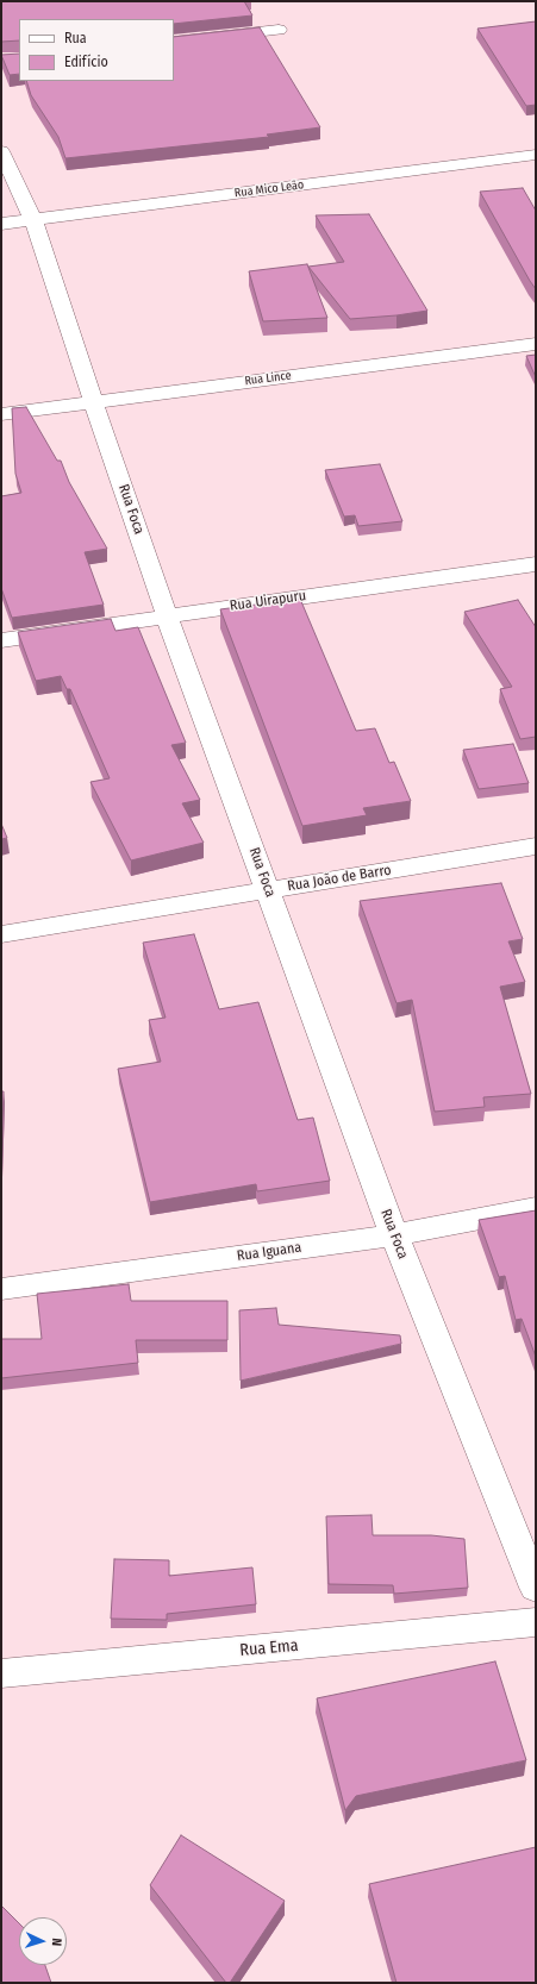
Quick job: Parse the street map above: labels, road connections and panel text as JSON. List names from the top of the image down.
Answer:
{
  "streets": {
    "street": [
      "Rua Mico Leão",
      "Rua Lince",
      "Rua Foca",
      "Rua Uirapuru",
      "Rua João de Barro",
      "Rua Iguana",
      "Rua Ema"
    ]
  },
  "crossings": [
    ["Rua Mico Leão", "Rua Foca"],
    ["Rua Lince", "Rua Foca"],
    ["Rua Foca", "Rua Uirapuru"],
    ["Rua Foca", "Rua João de Barro"],
    ["Rua Foca", "Rua Iguana"]
  ],
  "legend": ["Rua", "Edifício"],
  "north": "right"
}
